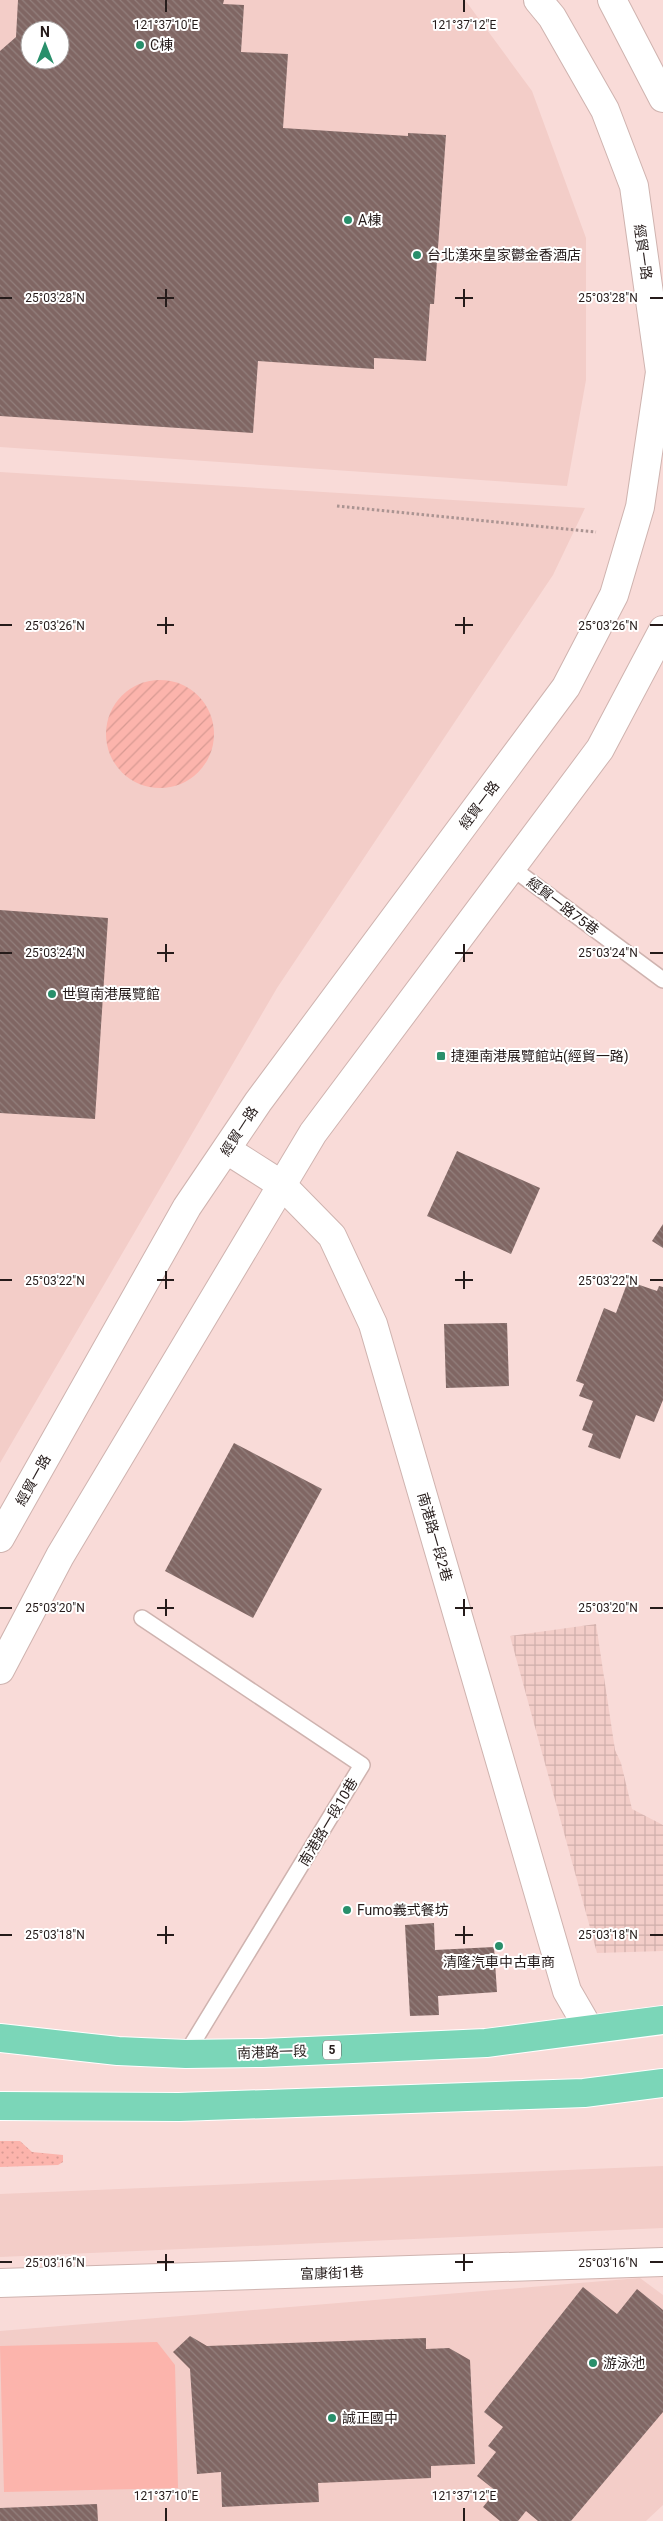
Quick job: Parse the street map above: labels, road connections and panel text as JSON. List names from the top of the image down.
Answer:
{
  "streets": {
    "main road": ["5", "南港路一段"],
    "street": ["經貿一路", "南港路一段2巷", "富康街1巷"],
    "lane": ["經貿一路75巷", "南港路一段10巷"]
  },
  "crossings": [
    ["經貿一路", "南港路一段2巷"],
    ["南港路一段2巷", "南港路一段"],
    ["南港路一段10巷", "南港路一段"]
  ],
  "places": {
    "other": [
      "C棟",
      "A棟",
      "台北漢來皇家鬱金香酒店",
      "世貿南港展覽館",
      "Fumo義式餐坊",
      "清隆汽車中古車商",
      "游泳池",
      "誠正國中"
    ],
    "transit": ["捷運南港展覽館站(經貿一路)"]
  },
  "north": "top",
  "coordinates": [
    "121°37'10\"E",
    "121°37'12\"E",
    "25°03'28\"N",
    "25°03'26\"N",
    "25°03'24\"N",
    "25°03'22\"N",
    "25°03'20\"N",
    "25°03'18\"N",
    "25°03'16\"N"
  ]
}
